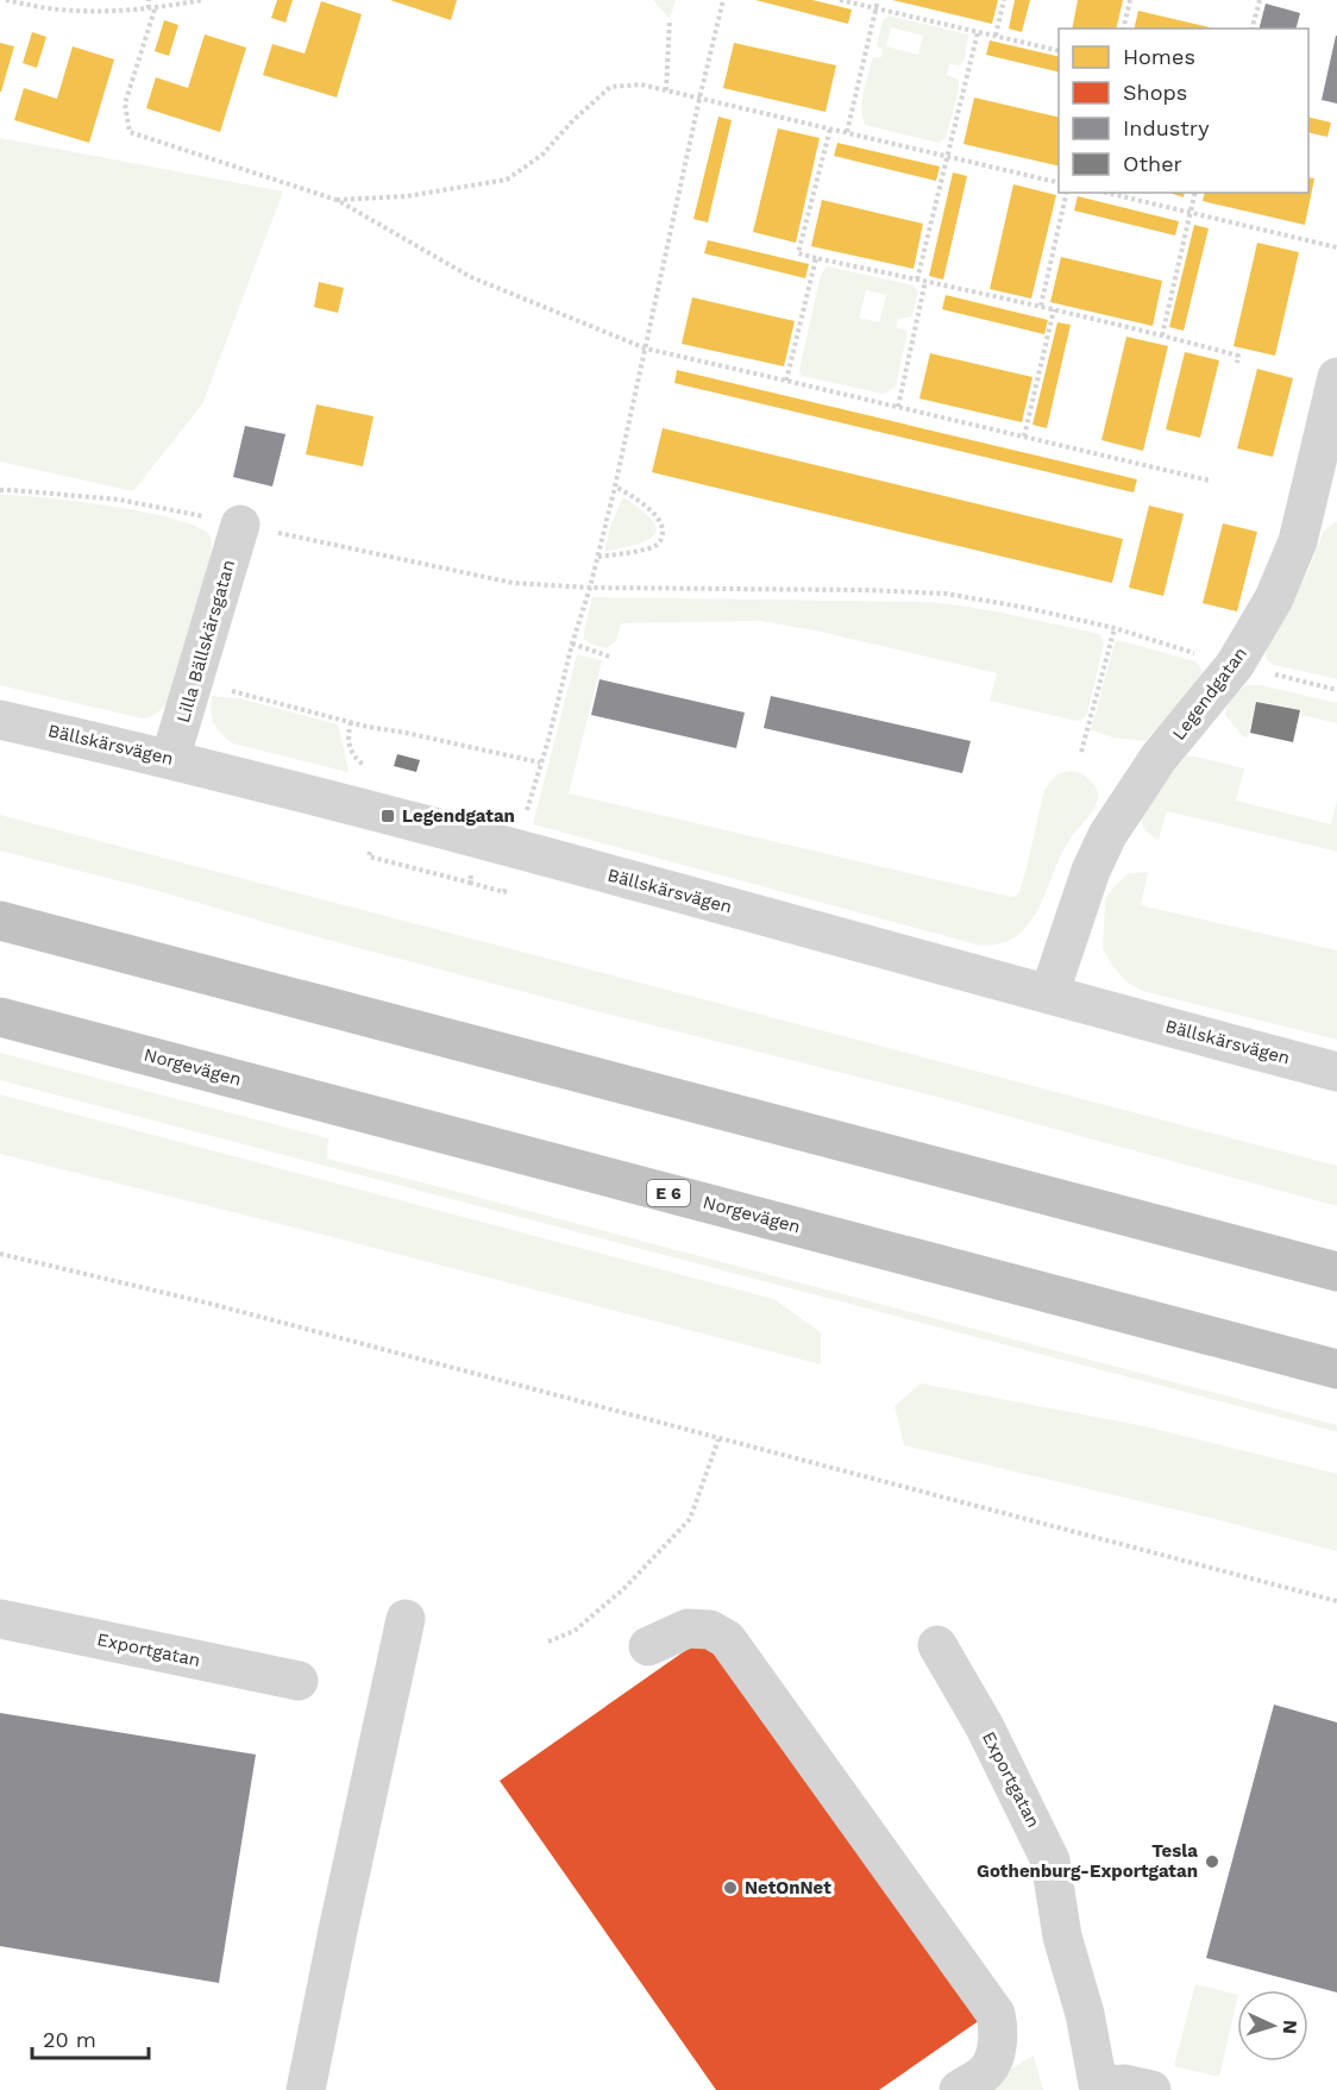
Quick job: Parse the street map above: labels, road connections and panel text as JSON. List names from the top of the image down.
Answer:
{
  "streets": {
    "highway": ["Norgevägen", "E 6"],
    "street": [
      "Lilla Bällskärsgatan",
      "Legendgatan",
      "Bällskärsvägen",
      "Exportgatan"
    ]
  },
  "crossings": [
    ["Lilla Bällskärsgatan", "Bällskärsvägen"],
    ["Legendgatan", "Bällskärsvägen"]
  ],
  "places": {
    "transit": ["Legendgatan"],
    "other": ["Tesla Gothenburg-Exportgatan", "NetOnNet"]
  },
  "legend": [
    "Homes",
    "Shops",
    "Industry",
    "Other"
  ],
  "scale_bar": "20 m",
  "north": "right"
}
